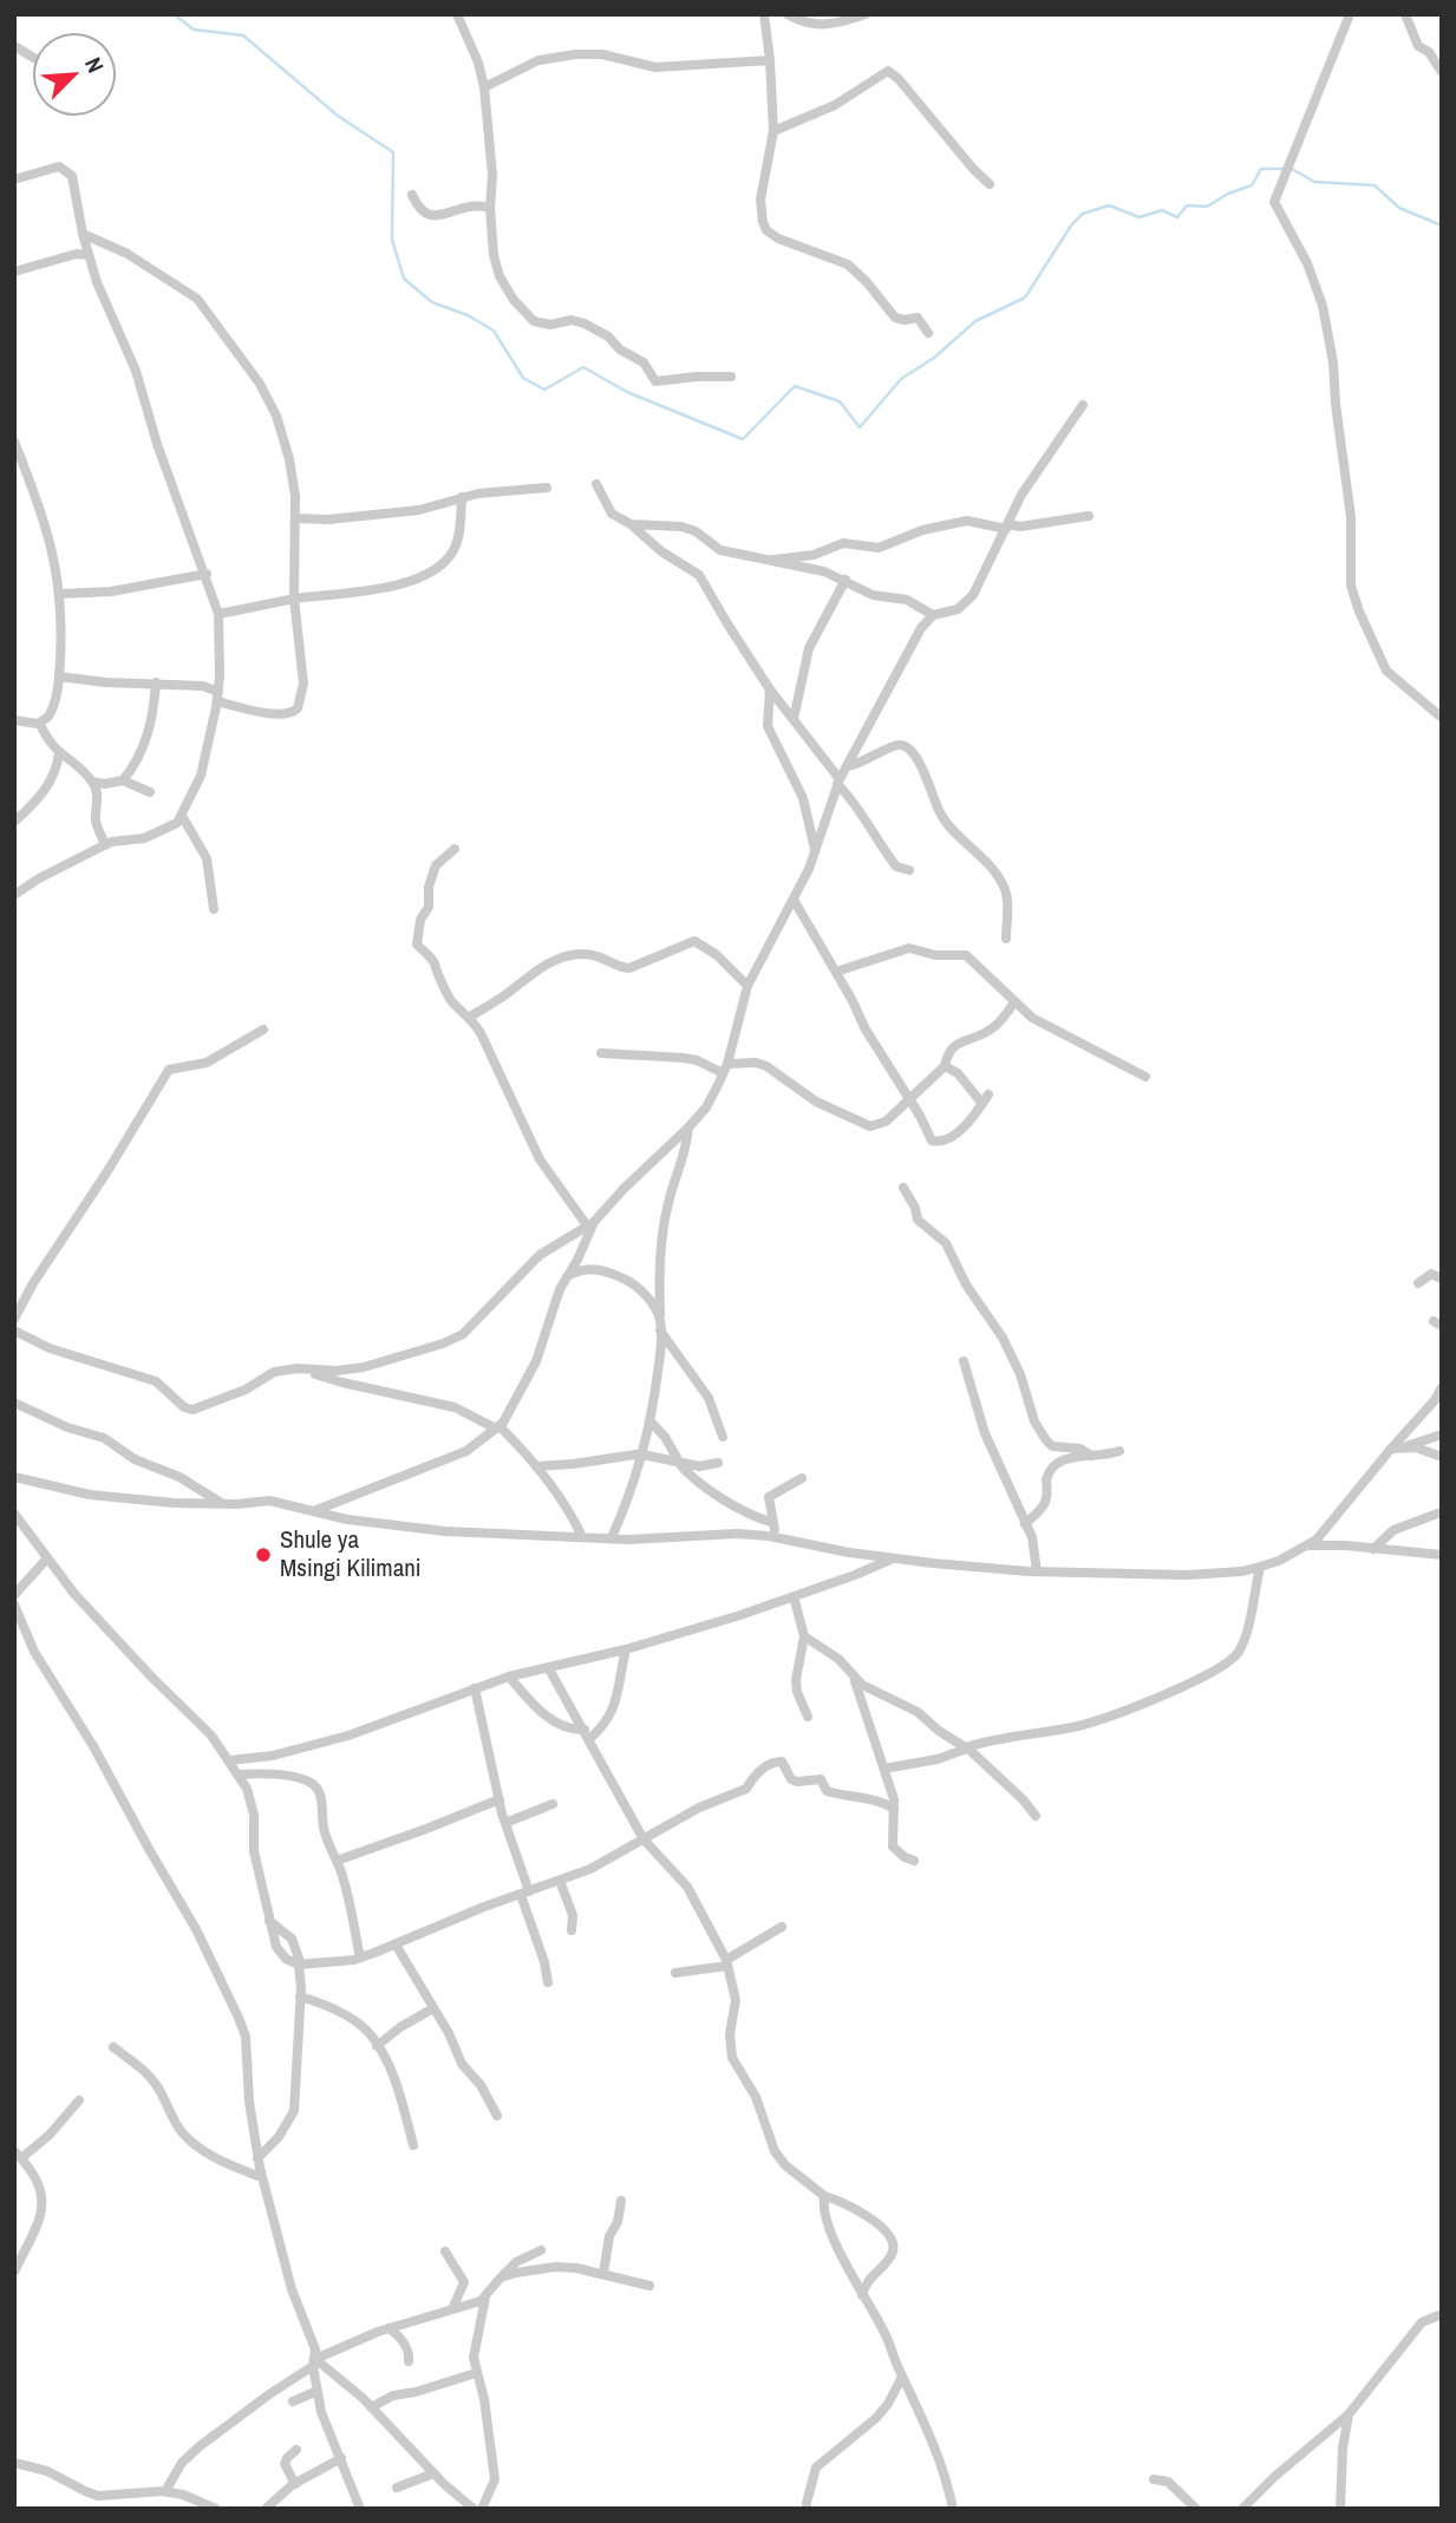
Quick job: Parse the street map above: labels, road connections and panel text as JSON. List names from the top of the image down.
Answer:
{
  "places": ["Shule ya Msingi Kilimani"],
  "north": "top right"
}
